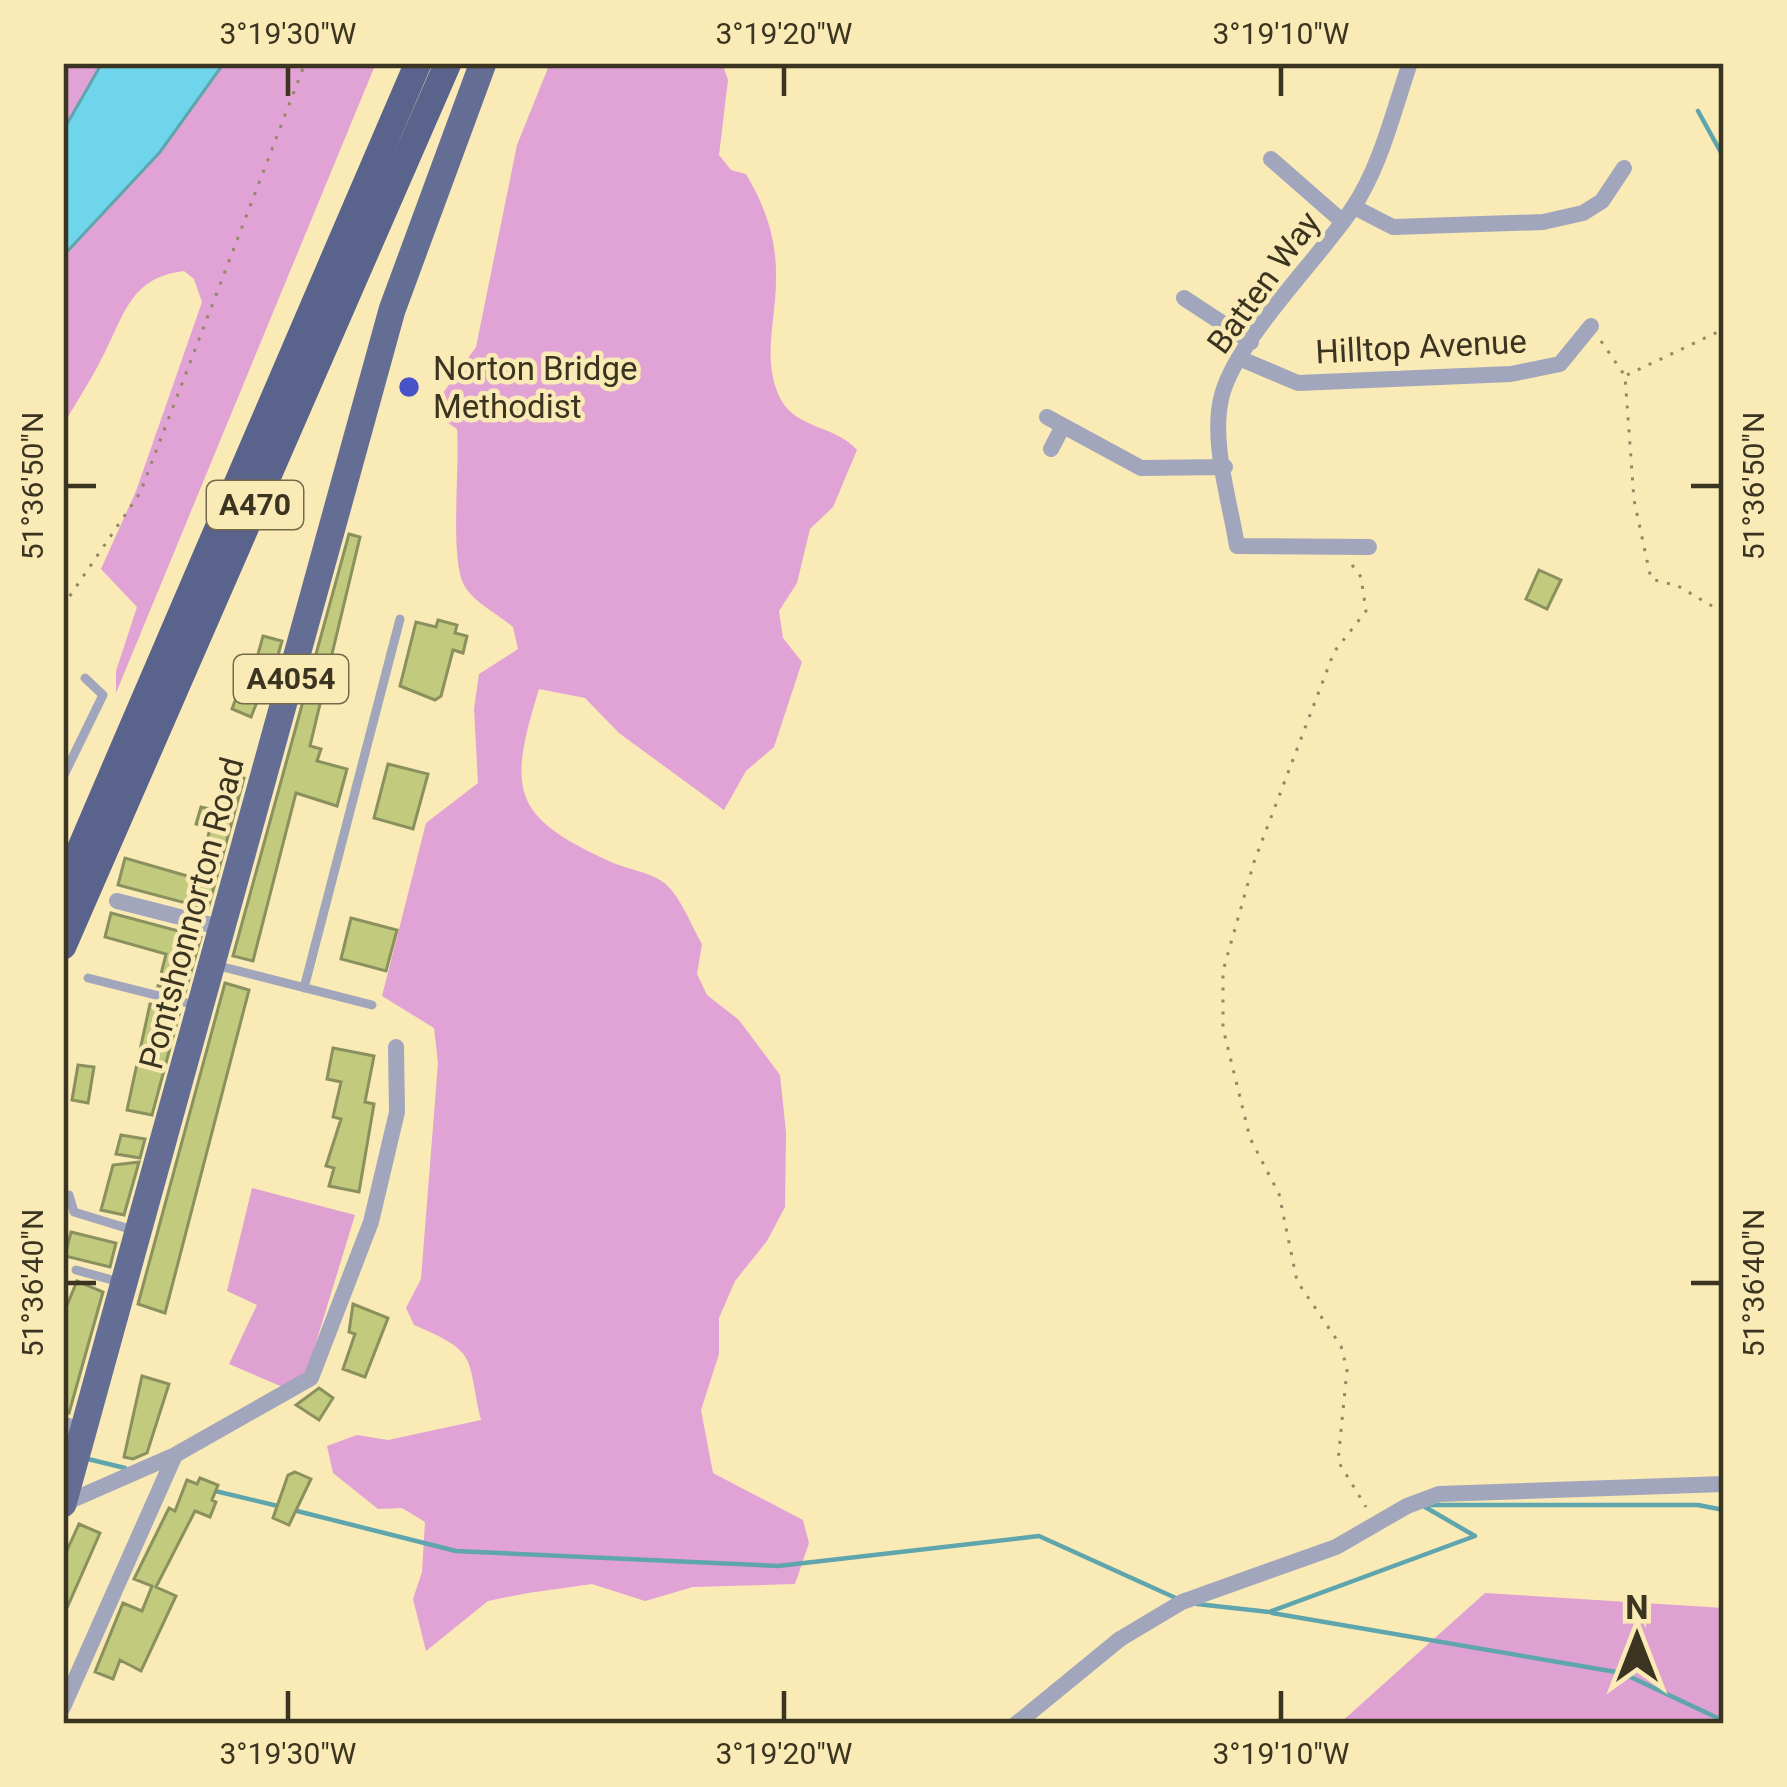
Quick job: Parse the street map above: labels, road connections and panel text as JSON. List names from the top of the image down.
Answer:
{
  "streets": {
    "highway": ["A470"],
    "main road": ["A4054", "Pontshonnorton Road"],
    "street": ["Batten Way", "Hilltop Avenue"]
  },
  "crossings": [
    ["Batten Way", "Hilltop Avenue"],
    ["A4054", "Pontshonnorton Road"]
  ],
  "places": ["Norton Bridge Methodist"],
  "north": "top",
  "coordinates": [
    "3°19'30\"W",
    "3°19'20\"W",
    "3°19'10\"W",
    "51°36'50\"N",
    "51°36'40\"N"
  ]
}
